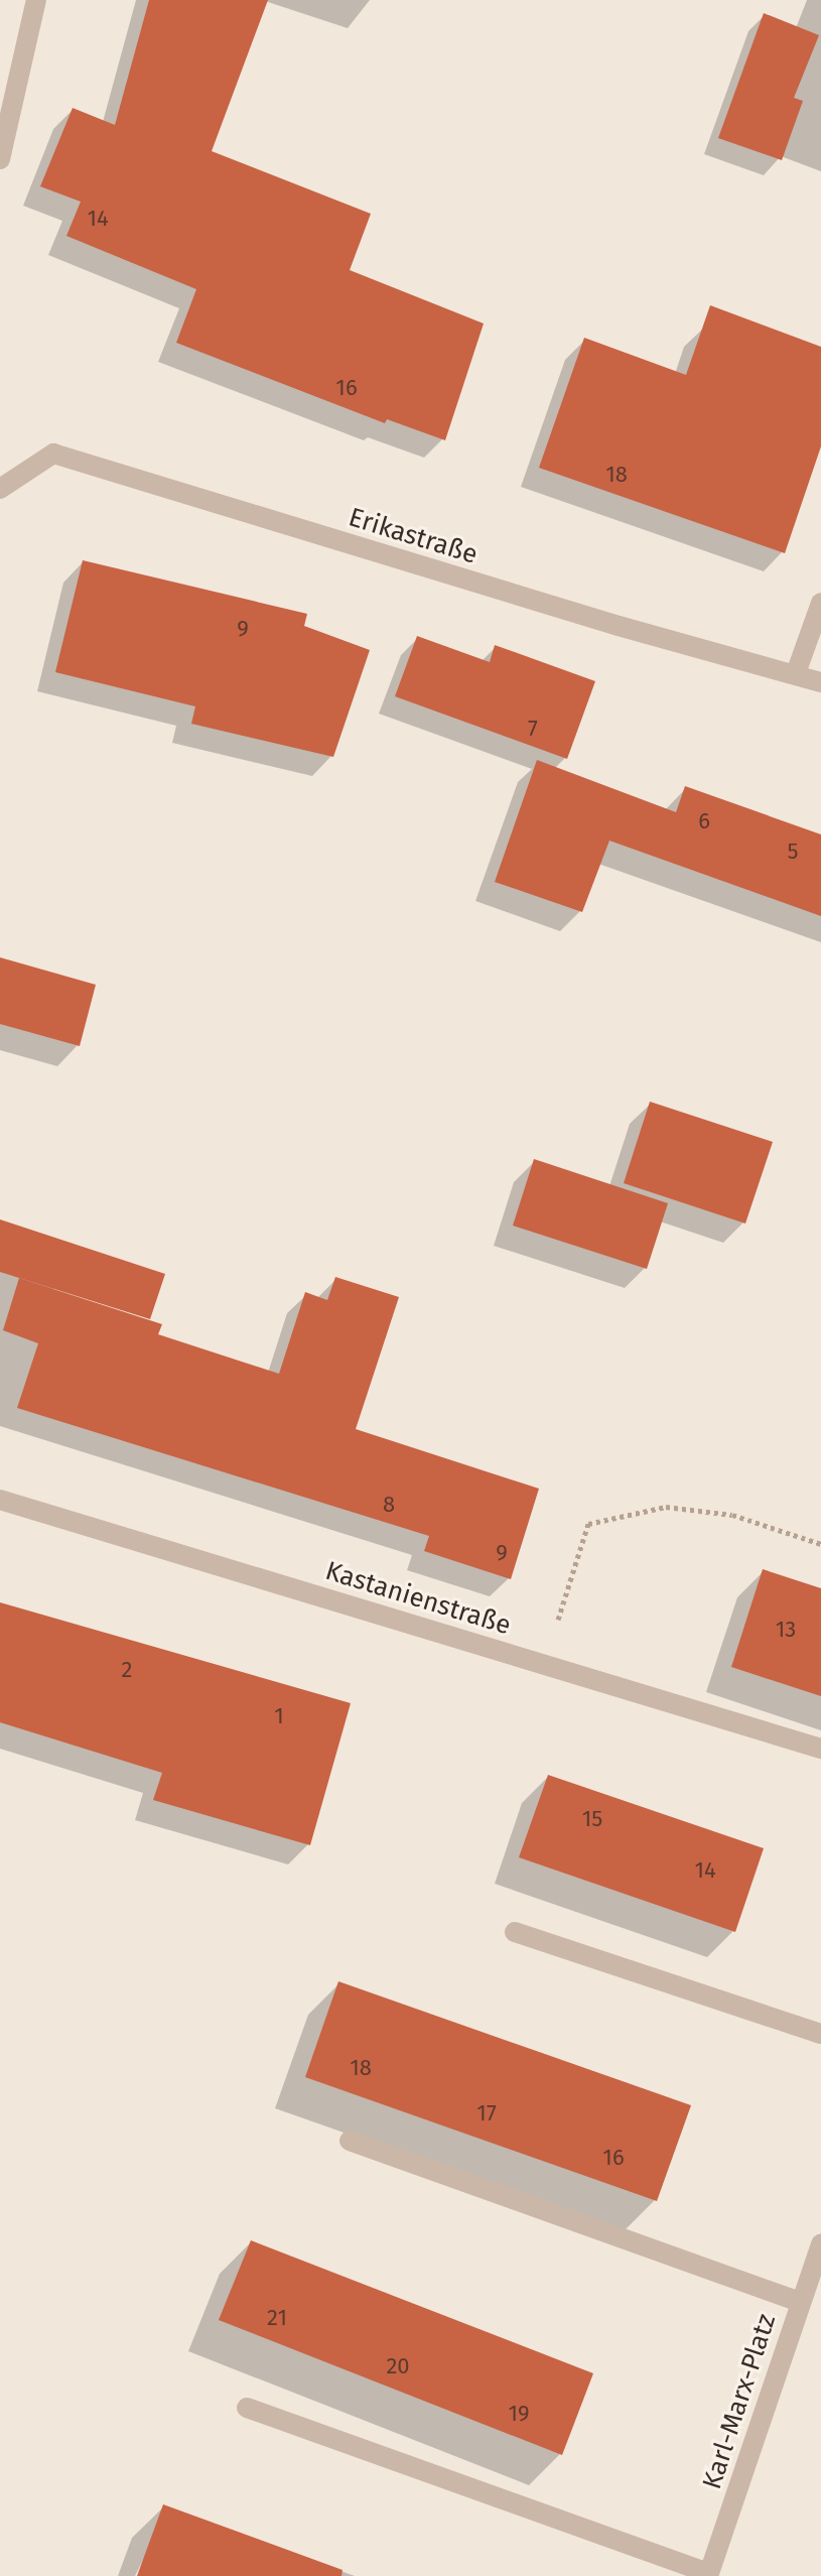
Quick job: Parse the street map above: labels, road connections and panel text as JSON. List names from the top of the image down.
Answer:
{
  "streets": {
    "street": ["Erikastraße", "Kastanienstraße", "Karl-Marx-Platz"]
  },
  "house_numbers": [
    "14",
    "16",
    "18",
    "9",
    "7",
    "6",
    "5",
    "8",
    "9",
    "13",
    "2",
    "1",
    "15",
    "14",
    "18",
    "17",
    "16",
    "21",
    "20",
    "19"
  ]
}
